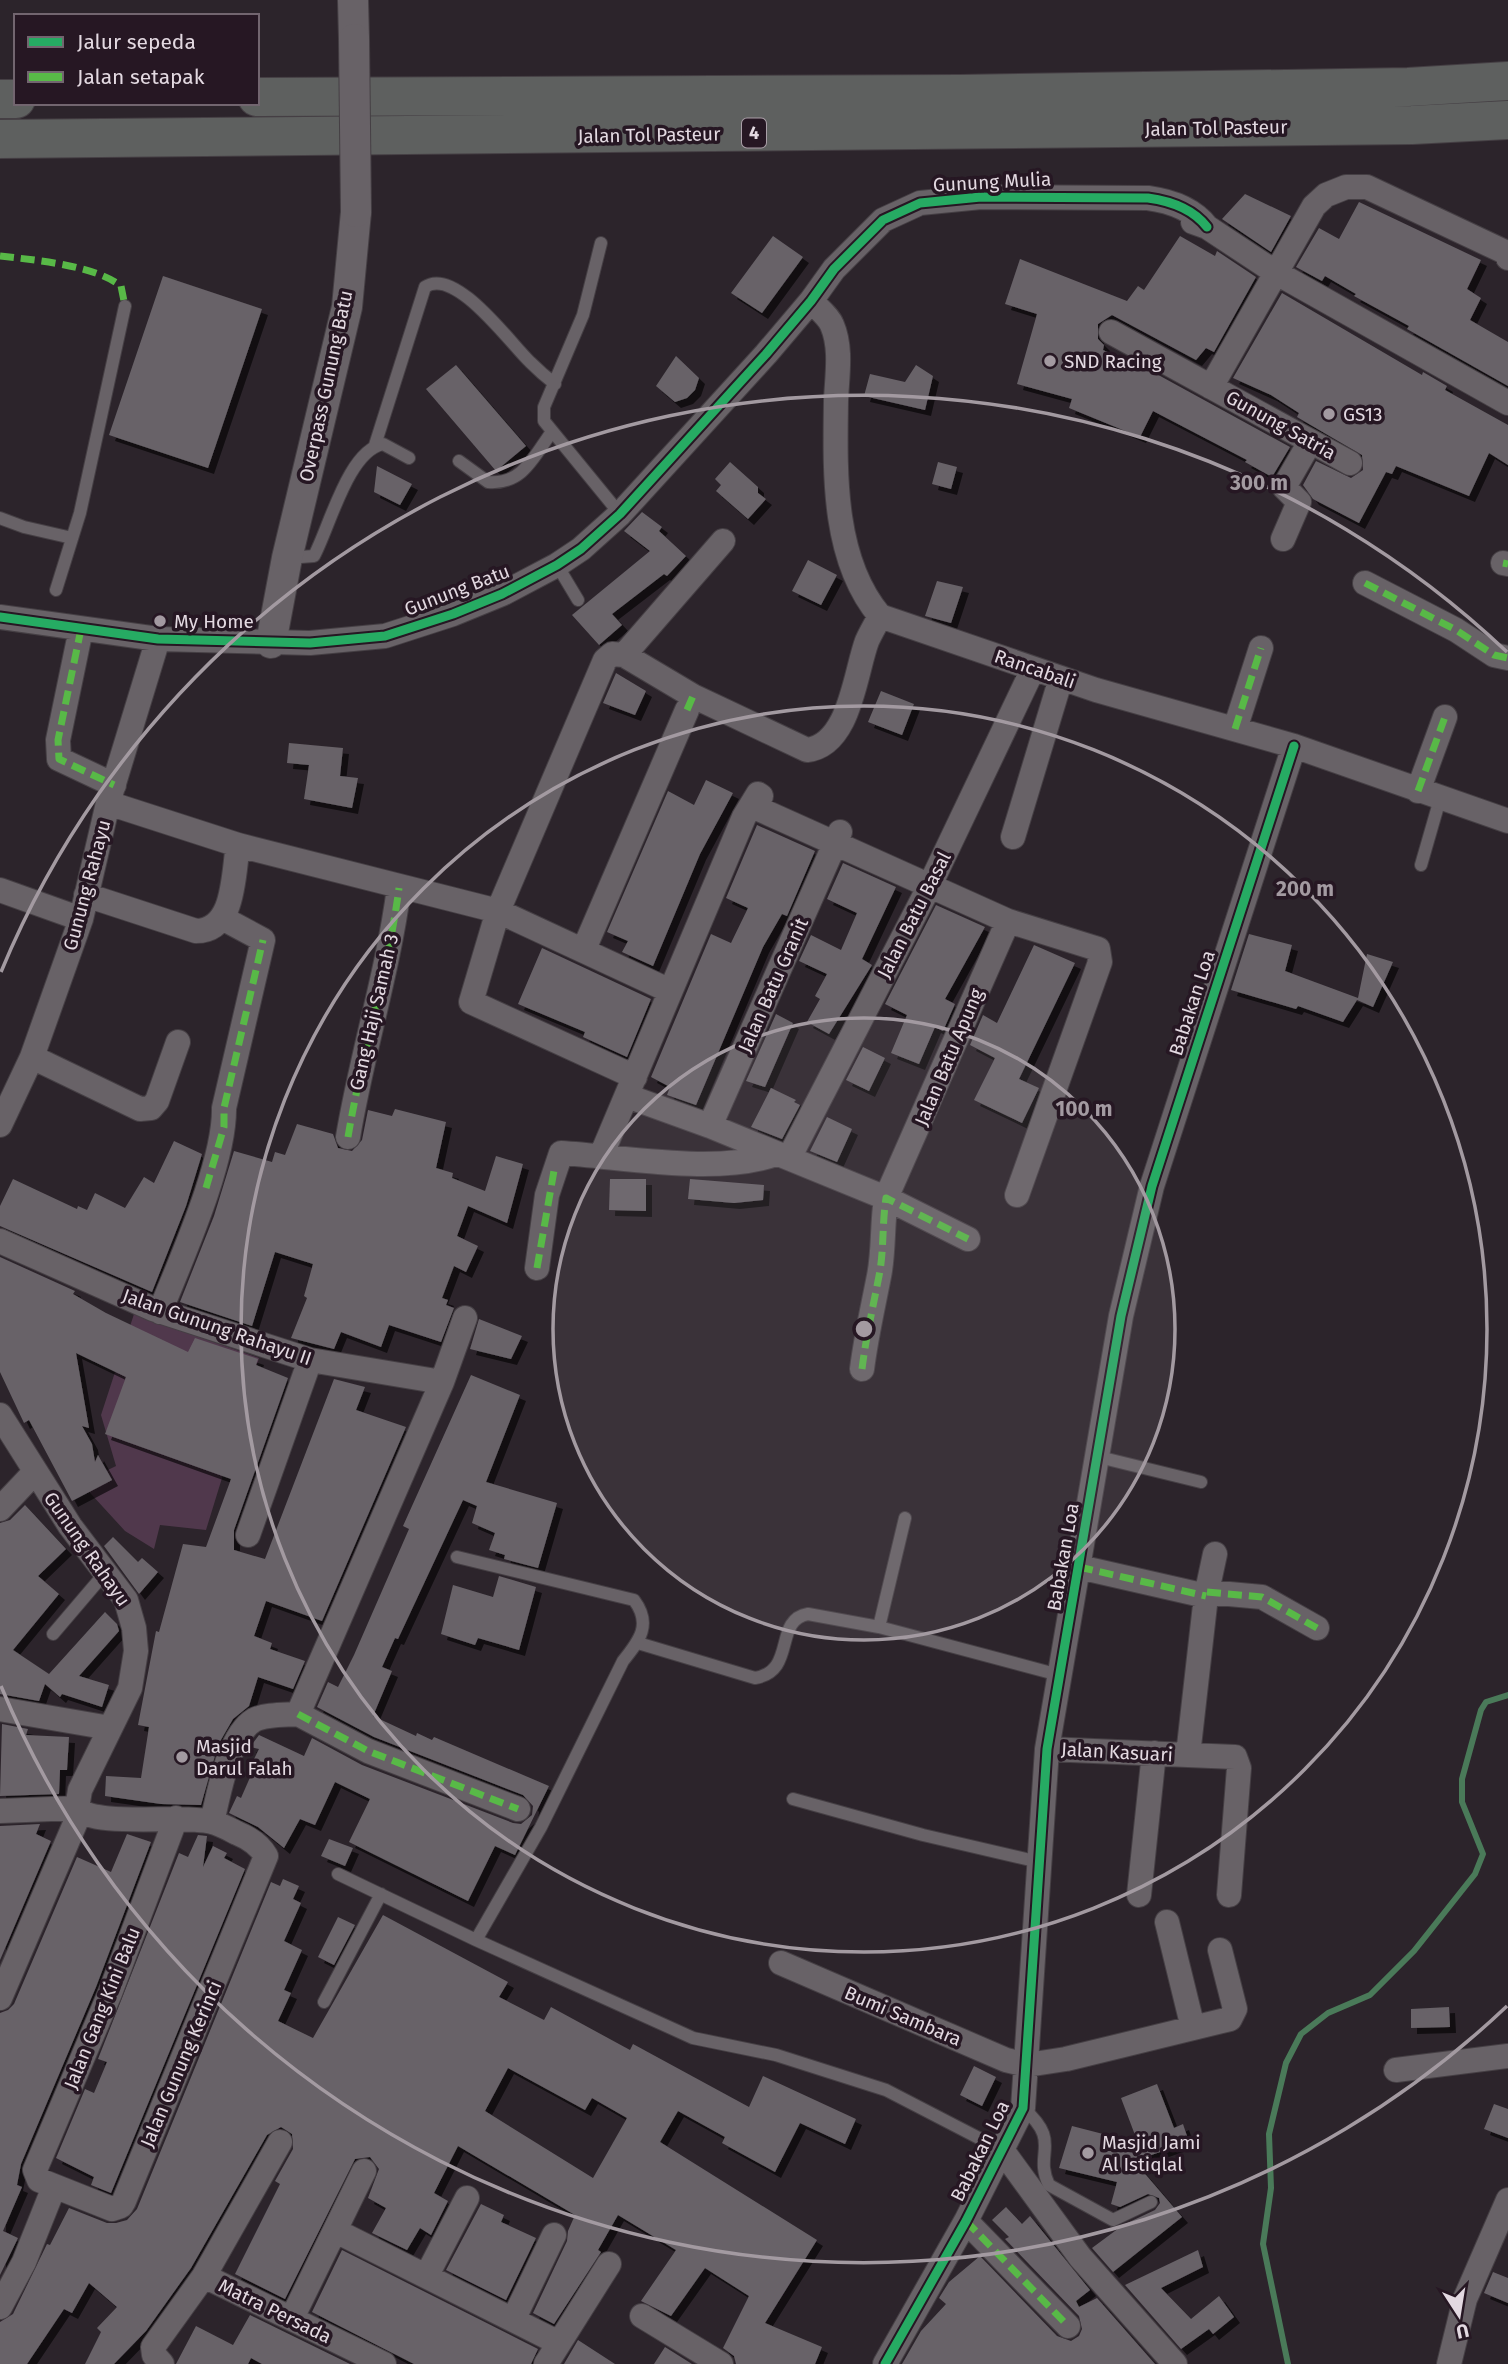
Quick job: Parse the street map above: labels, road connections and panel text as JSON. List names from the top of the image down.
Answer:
{
  "streets": {
    "highway": ["Jalan Tol Pasteur", "4"],
    "street": [
      "Gunung Mulia",
      "Overpass Gunung Batu",
      "Gunung Satria",
      "Gunung Batu",
      "Rancabali",
      "Gunung Rahayu",
      "Jalan Batu Basal",
      "Jalan Batu Granit",
      "Babakan Loa",
      "Gang Haji Samah 3",
      "Jalan Batu Apung",
      "Jalan Gunung Rahayu II",
      "Jalan Kasuari",
      "Jalan Gang Kini Balu",
      "Bumi Sambara",
      "Jalan Gunung Kerinci",
      "Matra Persada"
    ]
  },
  "crossings": [
    ["Gunung Mulia", "Gunung Satria"],
    ["Gunung Mulia", "Gunung Batu"],
    ["Overpass Gunung Batu", "Gunung Batu"],
    ["Gunung Batu", "Gunung Rahayu"],
    ["Rancabali", "Jalan Batu Basal"],
    ["Rancabali", "Babakan Loa"],
    ["Babakan Loa", "Jalan Kasuari"],
    ["Babakan Loa", "Bumi Sambara"],
    ["Jalan Gang Kini Balu", "Jalan Gunung Kerinci"]
  ],
  "places": [
    "SND Racing",
    "GS13",
    "My Home",
    "Masjid Darul Falah",
    "Masjid Jami Al Istiqlal"
  ],
  "legend": ["Jalur sepeda", "Jalan setapak"],
  "north": "bottom",
  "rings": ["300 m", "200 m", "100 m"]
}
